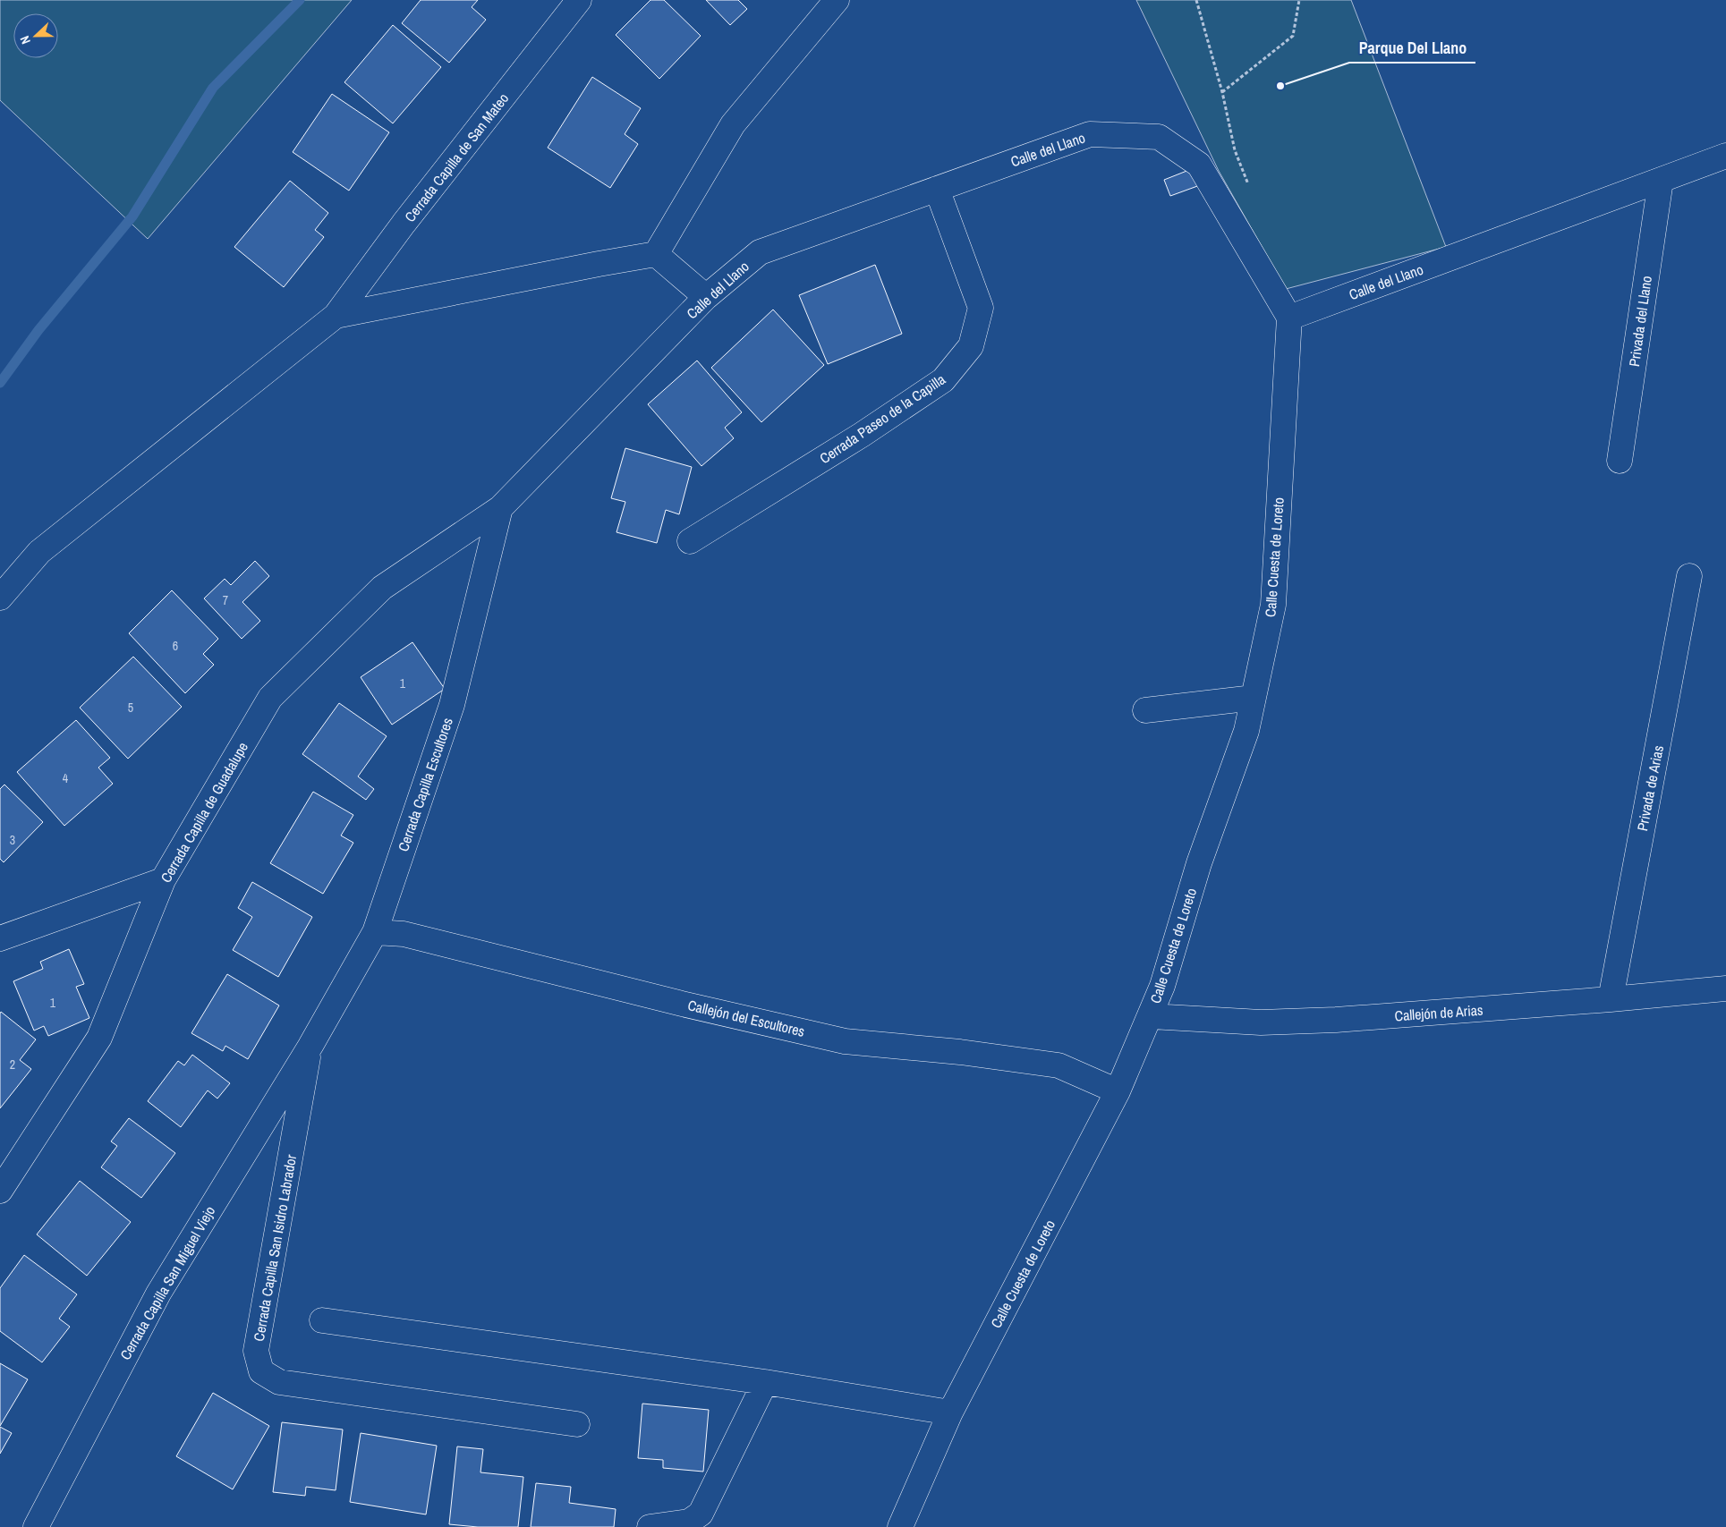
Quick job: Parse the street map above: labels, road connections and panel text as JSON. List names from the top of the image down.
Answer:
{
  "streets": {
    "street": [
      "Calle del Llano",
      "Cerrada Capilla de San Mateo",
      "Privada del Llano",
      "Cerrada Paseo de la Capilla",
      "Calle Cuesta de Loreto",
      "Cerrada Capilla Escultores",
      "Privada de Arias",
      "Cerrada Capilla de Guadalupe",
      "Callejón de Arias",
      "Callejón del Escultores",
      "Cerrada Capilla San Isidro Labrador",
      "Cerrada Capilla San Miguel Viejo"
    ]
  },
  "crossings": [
    ["Calle del Llano", "Privada del Llano"],
    ["Calle del Llano", "Cerrada Paseo de la Capilla"],
    ["Calle del Llano", "Calle Cuesta de Loreto"],
    ["Calle del Llano", "Cerrada Capilla Escultores"],
    ["Calle del Llano", "Cerrada Capilla de Guadalupe"],
    ["Calle Cuesta de Loreto", "Callejón de Arias"],
    ["Calle Cuesta de Loreto", "Callejón del Escultores"],
    ["Cerrada Capilla Escultores", "Cerrada Capilla de Guadalupe"],
    ["Cerrada Capilla Escultores", "Callejón del Escultores"],
    ["Cerrada Capilla Escultores", "Cerrada Capilla San Isidro Labrador"],
    ["Cerrada Capilla Escultores", "Cerrada Capilla San Miguel Viejo"],
    ["Privada de Arias", "Callejón de Arias"],
    ["Cerrada Capilla San Isidro Labrador", "Cerrada Capilla San Miguel Viejo"]
  ],
  "places": ["Parque Del Llano"],
  "house_numbers": [
    "7",
    "6",
    "1",
    "5",
    "4",
    "3",
    "1",
    "2"
  ],
  "north": "left"
}
